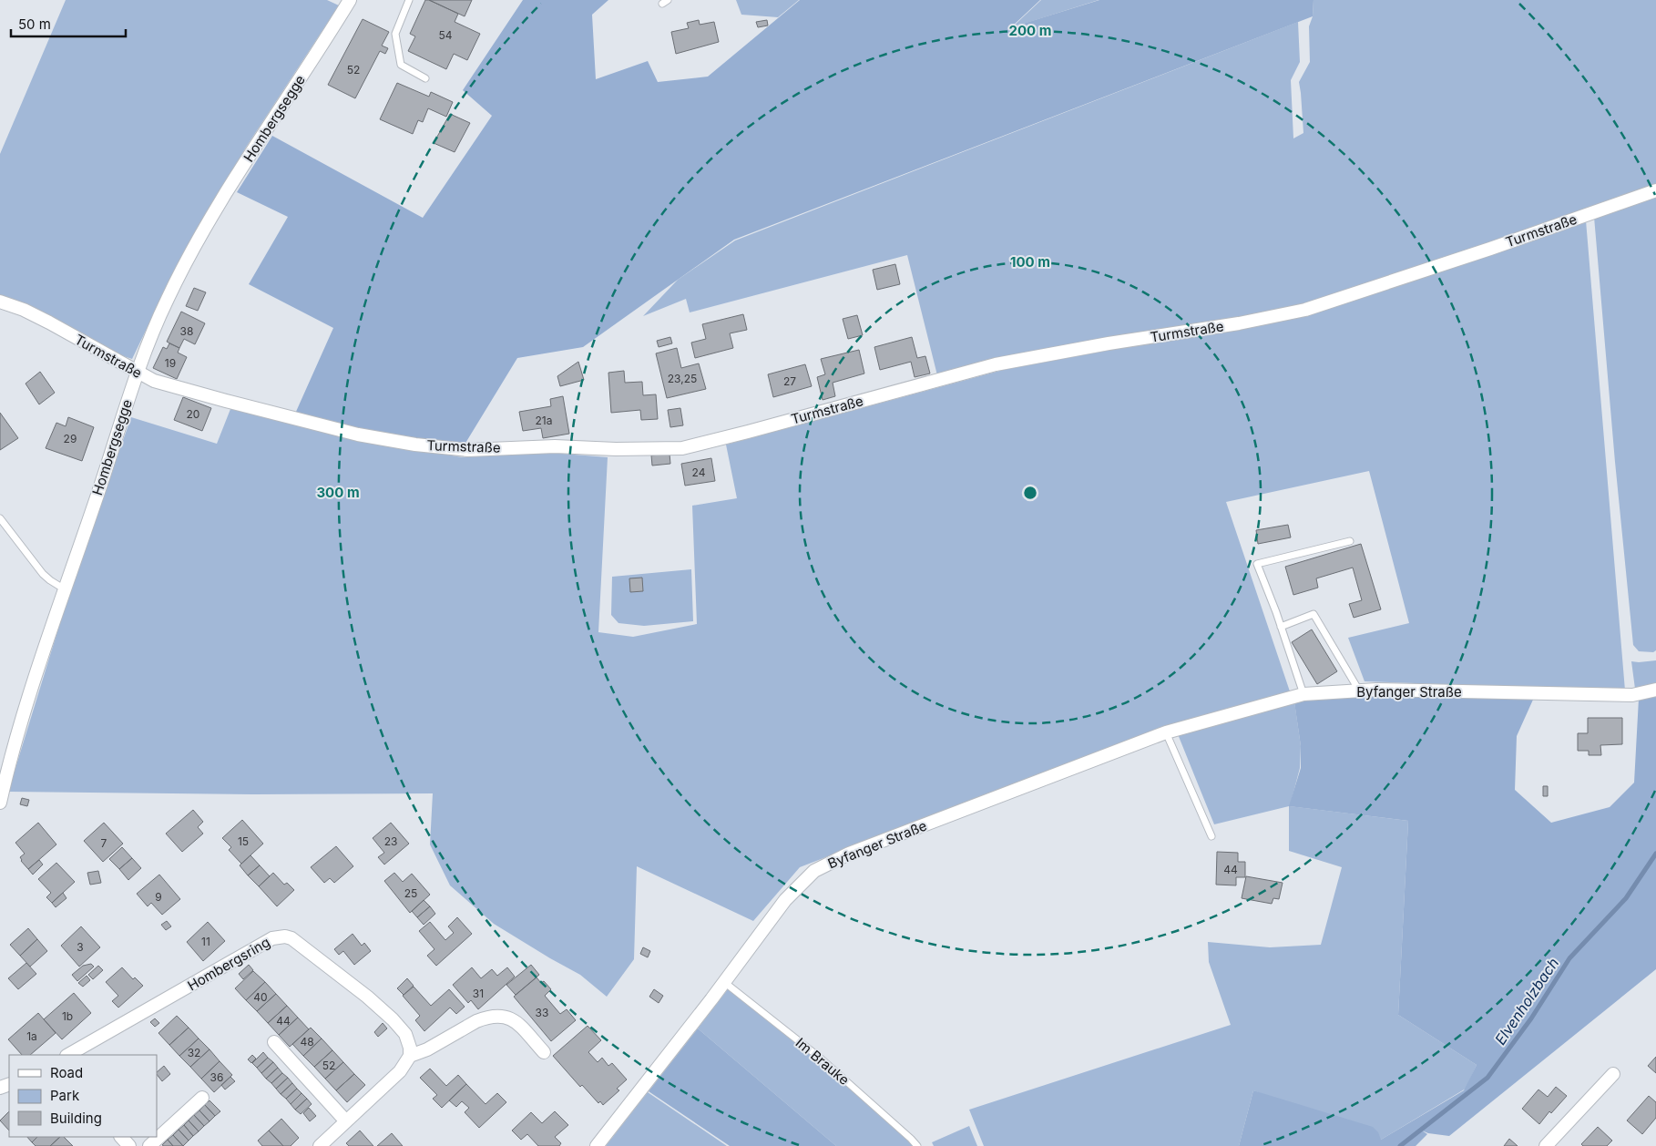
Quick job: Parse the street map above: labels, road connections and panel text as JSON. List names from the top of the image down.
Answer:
{
  "streets": {
    "street": [
      "Hombergsegge",
      "Turmstraße",
      "Byfanger Straße",
      "Hombergsring"
    ],
    "lane": ["Im Brauke"]
  },
  "crossings": [
    ["Hombergsegge", "Turmstraße"],
    ["Byfanger Straße", "Im Brauke"]
  ],
  "water": ["Elvenholzbach"],
  "house_numbers": [
    "54",
    "52",
    "38",
    "19",
    "23,25",
    "27",
    "20",
    "21a",
    "29",
    "24",
    "15",
    "23",
    "7",
    "44",
    "25",
    "9",
    "11",
    "3",
    "31",
    "40",
    "33",
    "1b",
    "44",
    "1a",
    "48",
    "32",
    "52",
    "36"
  ],
  "legend": ["Road", "Park", "Building"],
  "scale_bar": "50 m",
  "rings": ["200 m", "100 m", "300 m"]
}
